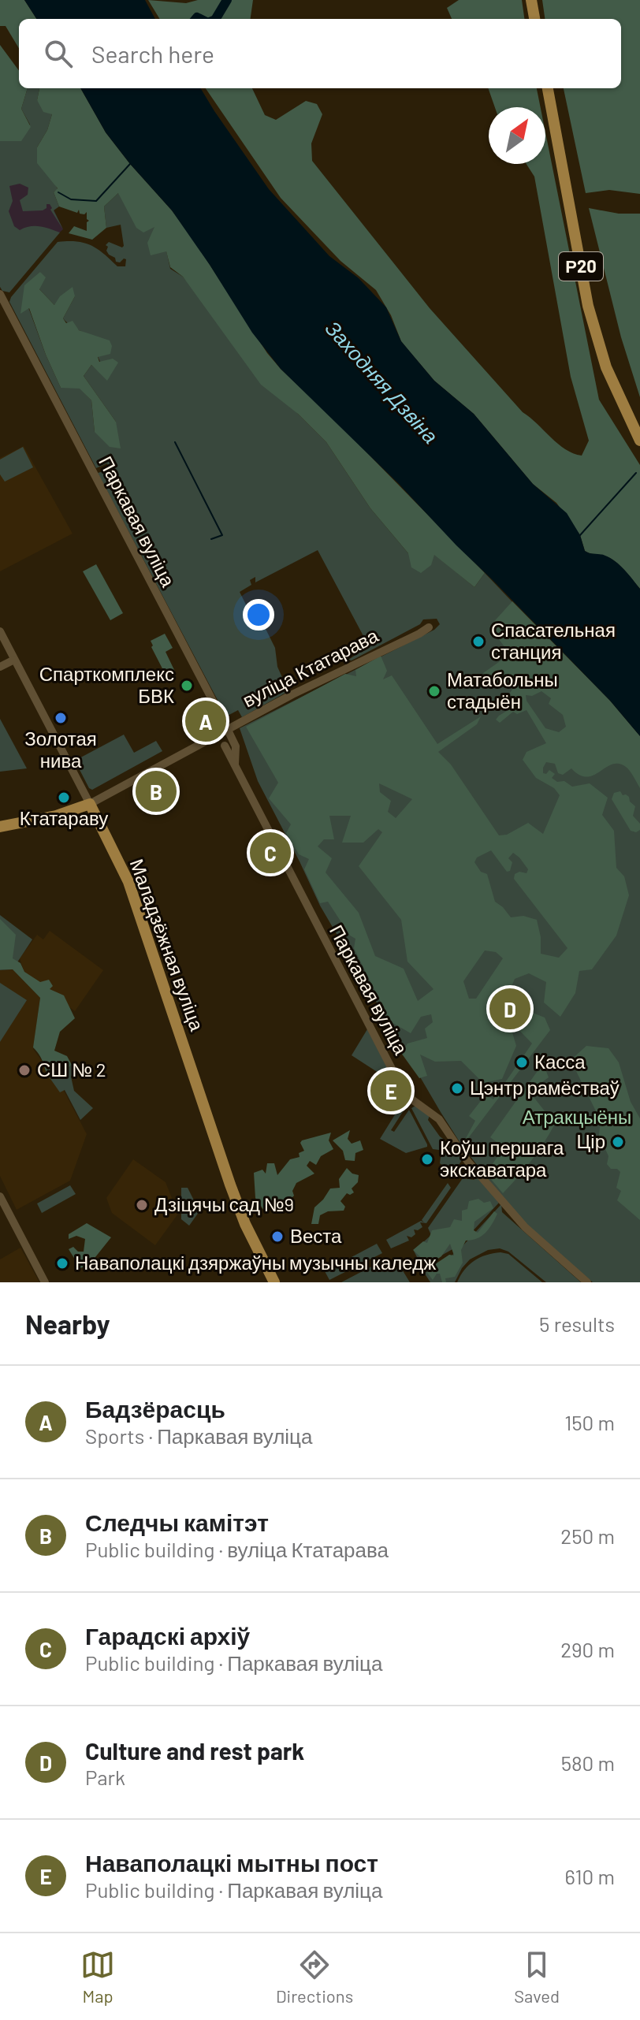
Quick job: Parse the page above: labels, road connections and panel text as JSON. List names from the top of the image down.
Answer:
{
  "streets": {
    "main road": ["Р20", "вуліца Ктатарава", "Маладзёжная вуліца"],
    "street": ["Паркавая вуліца"]
  },
  "crossings": [
    ["Паркавая вуліца", "вуліца Ктатарава"],
    ["вуліца Ктатарава", "Маладзёжная вуліца"]
  ],
  "water": ["Заходняя Дзвіна"],
  "parks": ["Атракцыёны"],
  "places": [
    "Спасательная станция",
    "Спарткомплекс БВК",
    "Матабольны стадыён",
    "Золотая нива",
    "Ктатараву",
    "Касса",
    "СШ № 2",
    "Цэнтр рамёстваў",
    "Цір",
    "Коўш першага экскаватара",
    "Дзіцячы сад №9",
    "Веста",
    "Наваполацкі дзяржаўны музычны каледж"
  ],
  "north": "top right",
  "page": {
    "search": "Search here",
    "pins": [
      "A",
      "B",
      "C",
      "D",
      "E"
    ],
    "heading": ["Nearby", "5 results"],
    "list": [
      {
        "mark": "A",
        "name": "Бадзёрасць",
        "note": "Sports · Паркавая вуліца",
        "value": "150 m"
      },
      {
        "mark": "B",
        "name": "Следчы камітэт",
        "note": "Public building · вуліца Ктатарава",
        "value": "250 m"
      },
      {
        "mark": "C",
        "name": "Гарадскі архіў",
        "note": "Public building · Паркавая вуліца",
        "value": "290 m"
      },
      {
        "mark": "D",
        "name": "Culture and rest park",
        "note": "Park",
        "value": "580 m"
      },
      {
        "mark": "E",
        "name": "Наваполацкі мытны пост",
        "note": "Public building · Паркавая вуліца",
        "value": "610 m"
      }
    ],
    "nav": ["Map", "Directions", "Saved"]
  }
}
